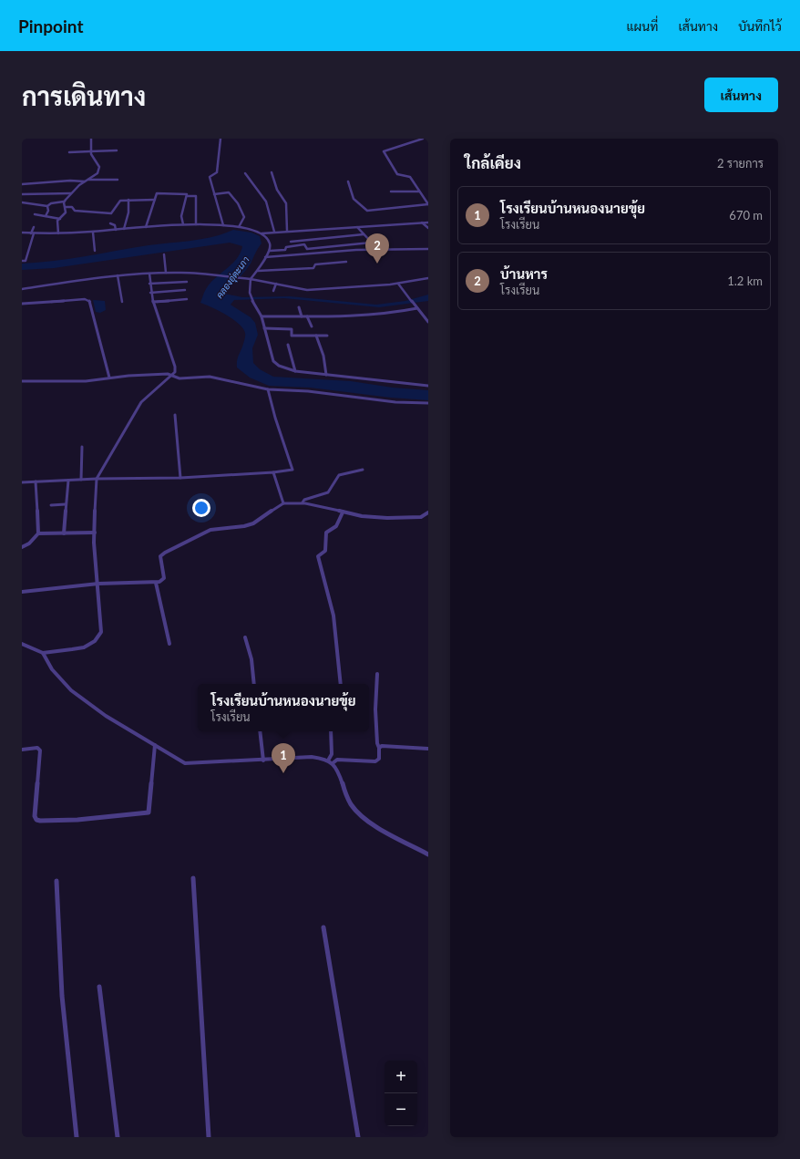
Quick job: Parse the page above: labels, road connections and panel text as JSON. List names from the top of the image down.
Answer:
{
  "water": ["คลองอุ่ตะเภา"],
  "page": {
    "header": "Pinpoint",
    "nav": ["แผนที่", "เส้นทาง", "บันทึกไว้"],
    "buttons": "เส้นทาง",
    "title": "การเดินทาง",
    "heading": ["ใกล้เคียง", "2 รายการ"],
    "list": [
      {
        "mark": "1",
        "name": "โรงเรียนบ้านหนองนายขุ้ย",
        "note": "โรงเรียน",
        "value": "670 m"
      },
      {
        "mark": "2",
        "name": "บ้านหาร",
        "note": "โรงเรียน",
        "value": "1.2 km"
      }
    ],
    "pins": ["2", "1"],
    "popup": ["โรงเรียนบ้านหนองนายขุ้ย", "โรงเรียน"],
    "map_buttons": ["+", "−"]
  }
}
